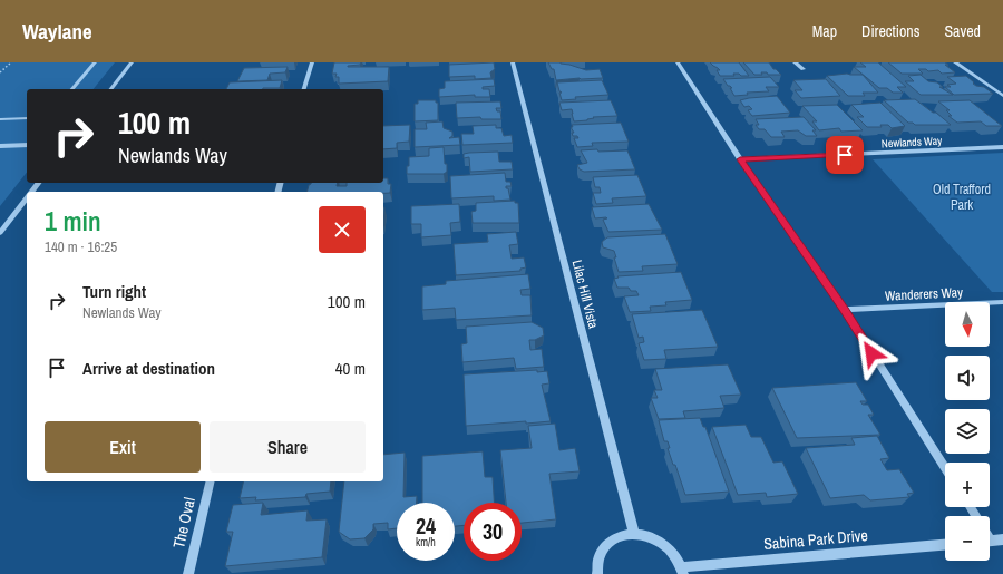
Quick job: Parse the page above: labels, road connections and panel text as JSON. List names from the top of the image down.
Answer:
{
  "streets": {
    "street": [
      "Newlands Way",
      "Lilac Hill Vista",
      "Wanderers Way",
      "The Oval",
      "Sabina Park Drive"
    ]
  },
  "parks": ["Old Trafford Park"],
  "north": "bottom",
  "page": {
    "header": "Waylane",
    "nav": ["Map", "Directions", "Saved"],
    "turn": ["100 m", "Newlands Way"],
    "heading": ["1 min", "140 m · 16:25"],
    "list": [
      {
        "name": "Turn right",
        "note": "Newlands Way",
        "value": "100 m"
      },
      {
        "name": "Arrive at destination",
        "value": "40 m"
      }
    ],
    "map_buttons": ["+", "−"],
    "buttons": ["Exit", "Share"],
    "speed": "24 km/h",
    "limit": "30"
  }
}
